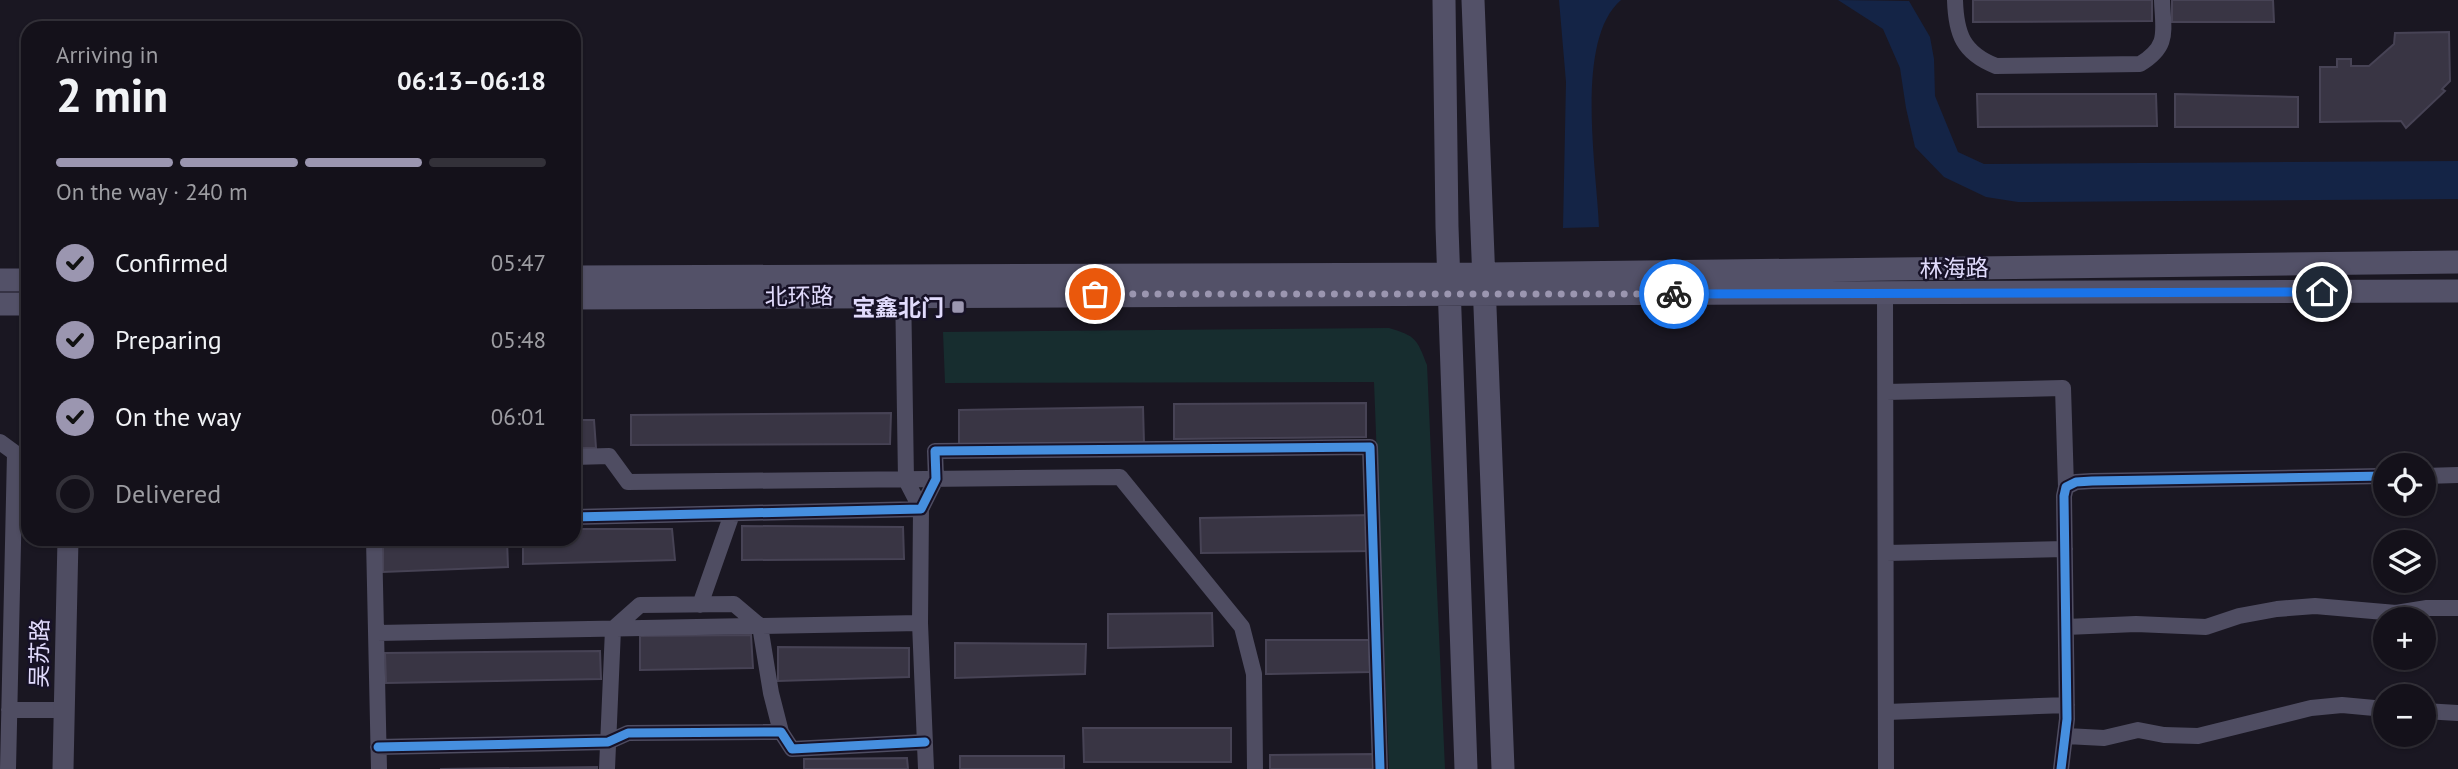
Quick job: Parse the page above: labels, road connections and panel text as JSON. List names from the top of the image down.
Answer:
{
  "streets": {
    "main road": ["林海路", "北环路"],
    "street": ["吴苏路"]
  },
  "crossings": [
    ["林海路", "北环路"]
  ],
  "places": {
    "transit": ["宝鑫北门"]
  },
  "page": {
    "heading": ["2 min", "Arriving in", "06:13–06:18"],
    "bar": "On the way · 240 m",
    "list": [
      ["Confirmed", "05:47"],
      ["Preparing", "05:48"],
      ["On the way", "06:01"],
      "Delivered"
    ],
    "map_buttons": ["+", "−"]
  }
}
